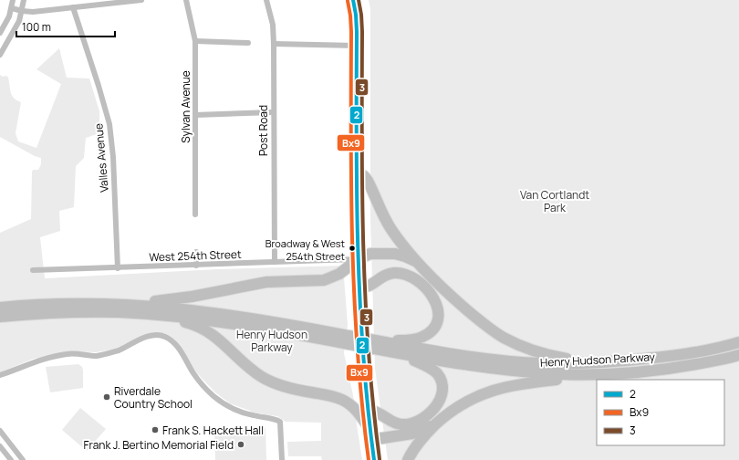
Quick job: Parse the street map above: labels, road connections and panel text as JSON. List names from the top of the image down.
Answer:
{
  "streets": {
    "highway": ["Henry Hudson Parkway"],
    "street": [
      "Sylvan Avenue",
      "Post Road",
      "Valles Avenue",
      "West 254th Street"
    ]
  },
  "crossings": [
    ["Post Road", "West 254th Street"],
    ["Valles Avenue", "West 254th Street"]
  ],
  "parks": ["Van Cortlandt Park", "Henry Hudson Parkway"],
  "places": [
    "Broadway & West 254th Street",
    "Riverdale Country School",
    "Frank S. Hackett Hall",
    "Frank J. Bertino Memorial Field"
  ],
  "lines": ["transit line 2", "transit line 3", "transit line Bx9"],
  "legend": ["2", "Bx9", "3"],
  "scale_bar": "100 m"
}
